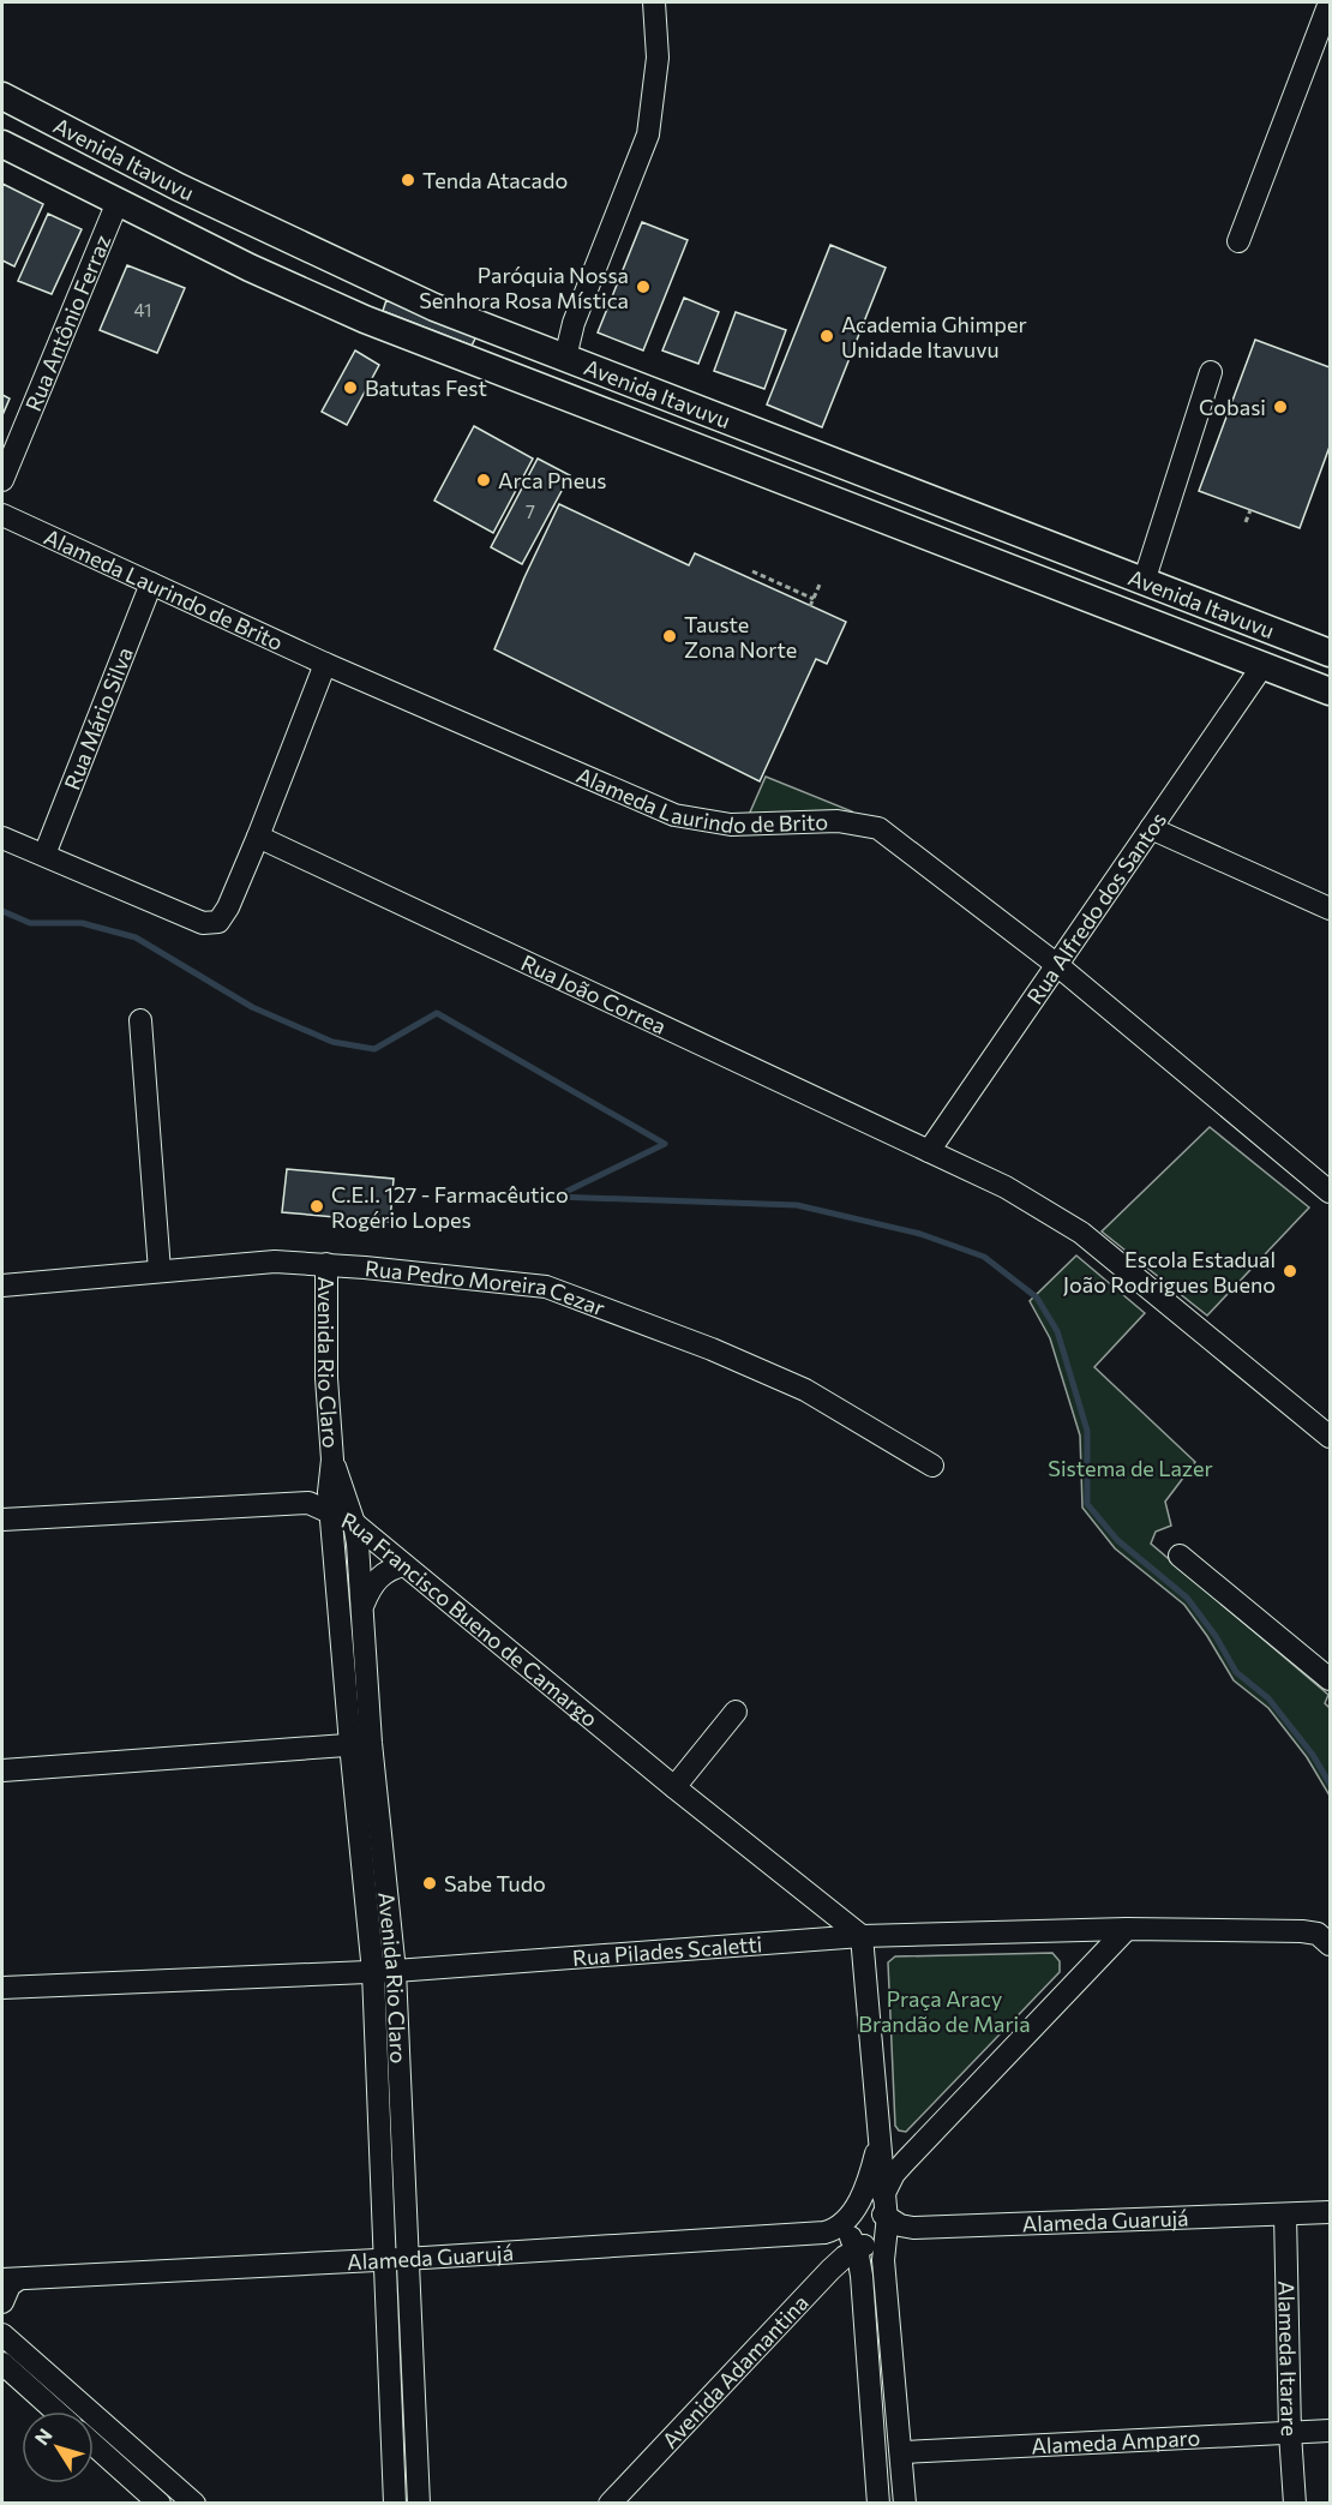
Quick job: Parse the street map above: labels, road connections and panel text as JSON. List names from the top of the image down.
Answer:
{
  "streets": {
    "main road": ["Avenida Itavuvu"],
    "street": [
      "Rua Antônio Ferraz",
      "Alameda Laurindo de Brito",
      "Rua Mário Silva",
      "Rua Alfredo dos Santos",
      "Rua João Correa",
      "Rua Pedro Moreira Cezar",
      "Avenida Rio Claro",
      "Rua Francisco Bueno de Camargo",
      "Rua Pilades Scaletti",
      "Alameda Guarujá",
      "Alameda Itarare",
      "Avenida Adamantina",
      "Alameda Amparo"
    ]
  },
  "crossings": [
    ["Avenida Itavuvu", "Rua Antônio Ferraz"],
    ["Avenida Itavuvu", "Rua Alfredo dos Santos"],
    ["Alameda Laurindo de Brito", "Rua Mário Silva"],
    ["Alameda Laurindo de Brito", "Rua Alfredo dos Santos"],
    ["Rua Alfredo dos Santos", "Rua João Correa"],
    ["Rua Pedro Moreira Cezar", "Avenida Rio Claro"],
    ["Avenida Rio Claro", "Rua Francisco Bueno de Camargo"],
    ["Avenida Rio Claro", "Rua Pilades Scaletti"],
    ["Avenida Rio Claro", "Alameda Guarujá"],
    ["Rua Francisco Bueno de Camargo", "Rua Pilades Scaletti"],
    ["Alameda Guarujá", "Alameda Itarare"],
    ["Alameda Guarujá", "Avenida Adamantina"],
    ["Alameda Itarare", "Alameda Amparo"]
  ],
  "parks": ["Sistema de Lazer", "Praça Aracy Brandão de Maria"],
  "places": [
    "Tenda Atacado",
    "Paróquia Nossa Senhora Rosa Mística",
    "Academia Ghimper Unidade Itavuvu",
    "Batutas Fest",
    "Cobasi",
    "Arca Pneus",
    "Tauste Zona Norte",
    "C.E.I. 127 - Farmacêutico Rogério Lopes",
    "Escola Estadual João Rodrigues Bueno",
    "Sabe Tudo"
  ],
  "house_numbers": ["41", "7"],
  "north": "top left"
}
